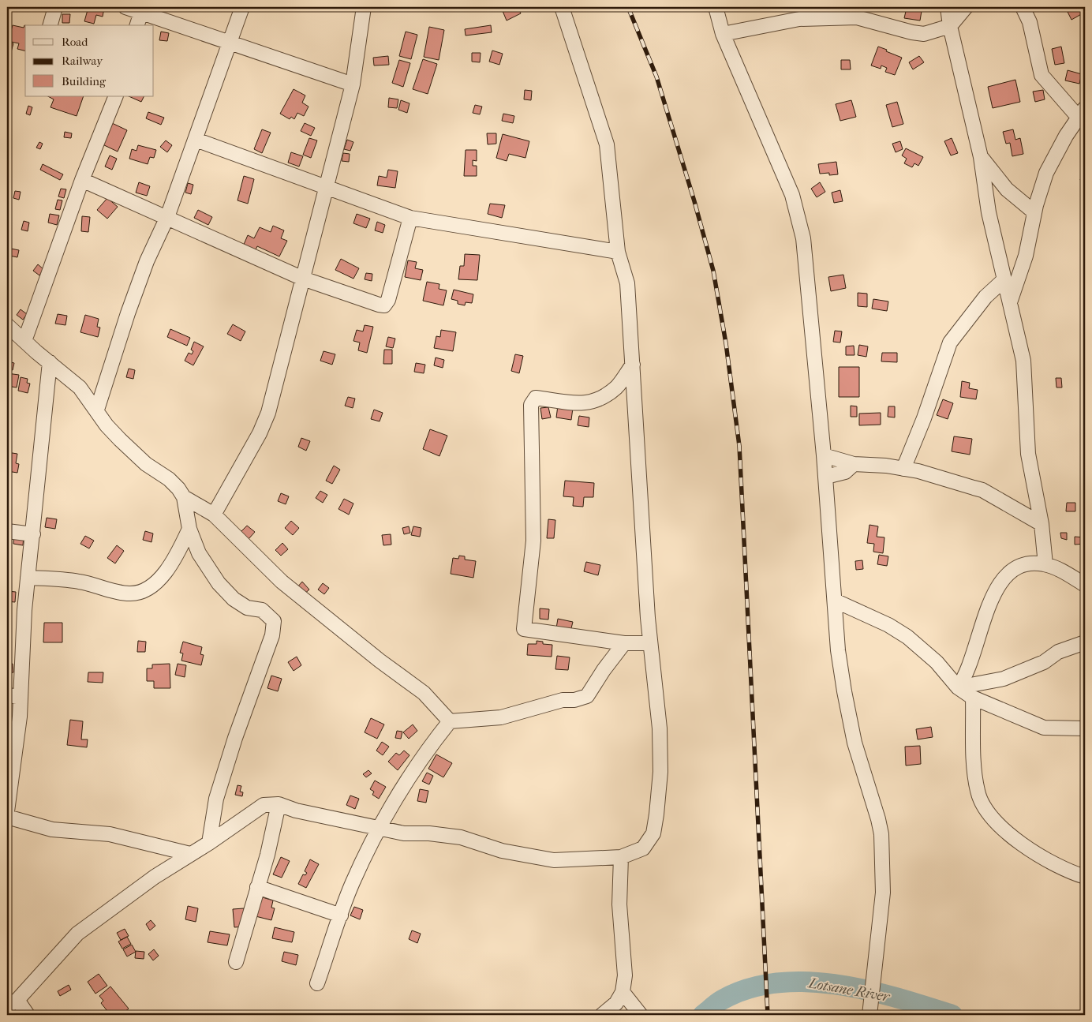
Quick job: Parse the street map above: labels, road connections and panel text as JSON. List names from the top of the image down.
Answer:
{
  "water": ["Lotsane River"],
  "legend": ["Road", "Railway", "Building"]
}
